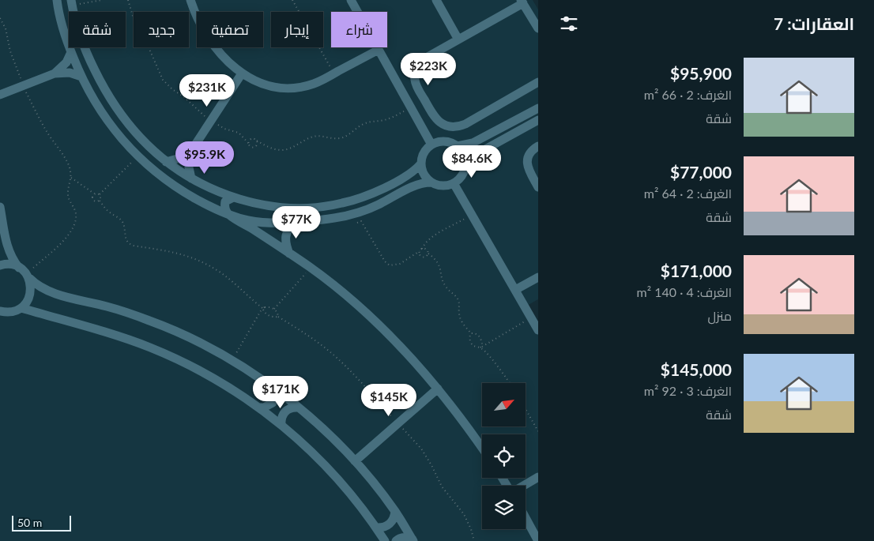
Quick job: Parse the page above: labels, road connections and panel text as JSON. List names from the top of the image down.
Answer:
{
  "scale_bar": "50 m",
  "north": "top right",
  "page": {
    "heading": "العقارات: 7",
    "chip": [
      "شراء",
      "إيجار",
      "تصفية",
      "جديد",
      "شقة"
    ],
    "list": [
      {
        "name": "$95,900",
        "note": "الغرف: 2 · 66 m² · شقة"
      },
      {
        "name": "$77,000",
        "note": "الغرف: 2 · 64 m² · شقة"
      },
      {
        "name": "$171,000",
        "note": "الغرف: 4 · 140 m² · منزل"
      },
      {
        "name": "$145,000",
        "note": "الغرف: 3 · 92 m² · شقة"
      }
    ],
    "price": [
      "$223K",
      "$231K",
      "$95.9K",
      "$84.6K",
      "$77K",
      "$171K",
      "$145K"
    ],
    "scale": "50 m"
  }
}
